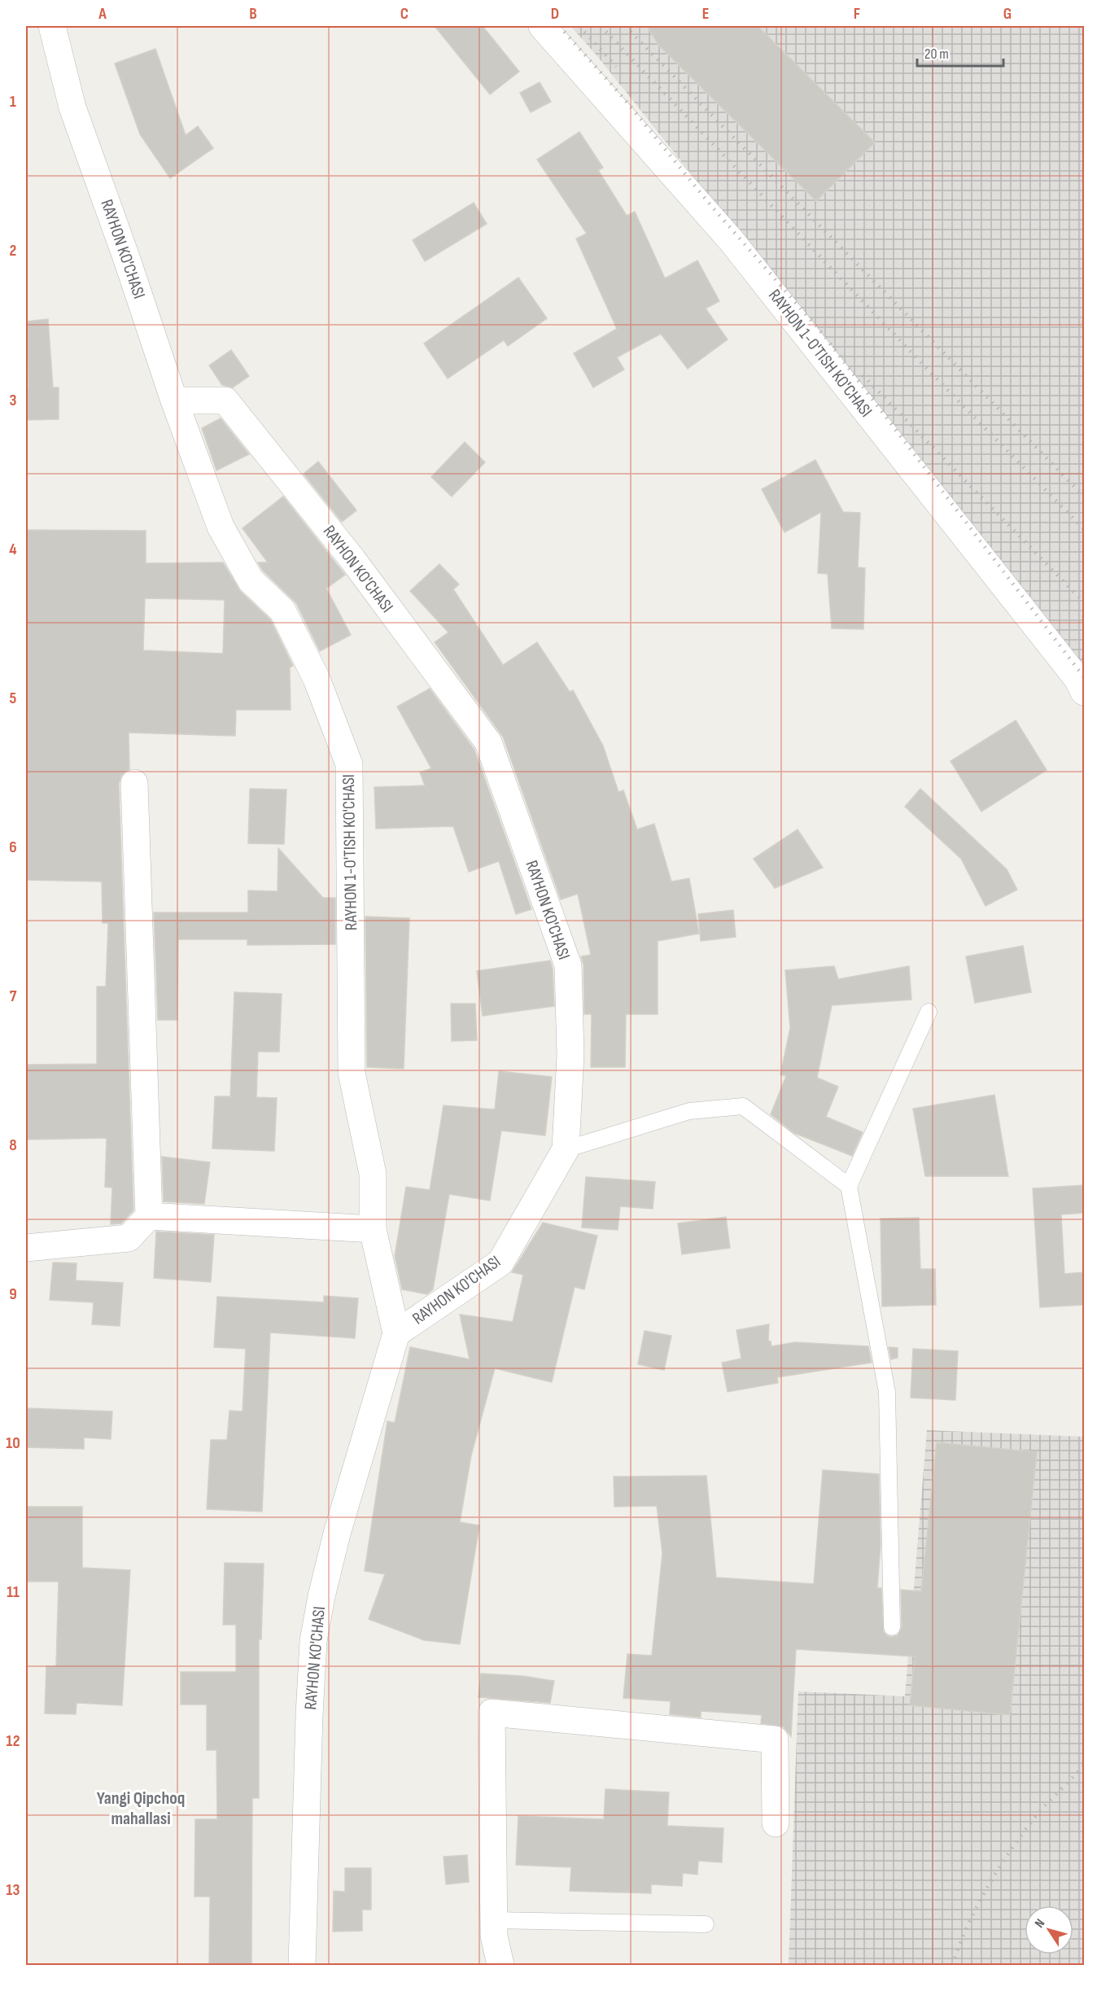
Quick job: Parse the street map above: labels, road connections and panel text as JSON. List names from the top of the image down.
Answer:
{
  "streets": {
    "street": ["RAYHON KO'CHASI", "RAYHON 1-O'TISH KO'CHASI"]
  },
  "crossings": [
    ["RAYHON KO'CHASI", "RAYHON 1-O'TISH KO'CHASI"]
  ],
  "districts": ["Yangi Qipchoq mahallasi"],
  "scale_bar": "20 m",
  "north": "top left",
  "grid": {
    "columns": [
      "A",
      "B",
      "C",
      "D",
      "E",
      "F",
      "G"
    ],
    "rows": [
      "1",
      "2",
      "3",
      "4",
      "5",
      "6",
      "7",
      "8",
      "9",
      "10",
      "11",
      "12",
      "13"
    ]
  }
}
